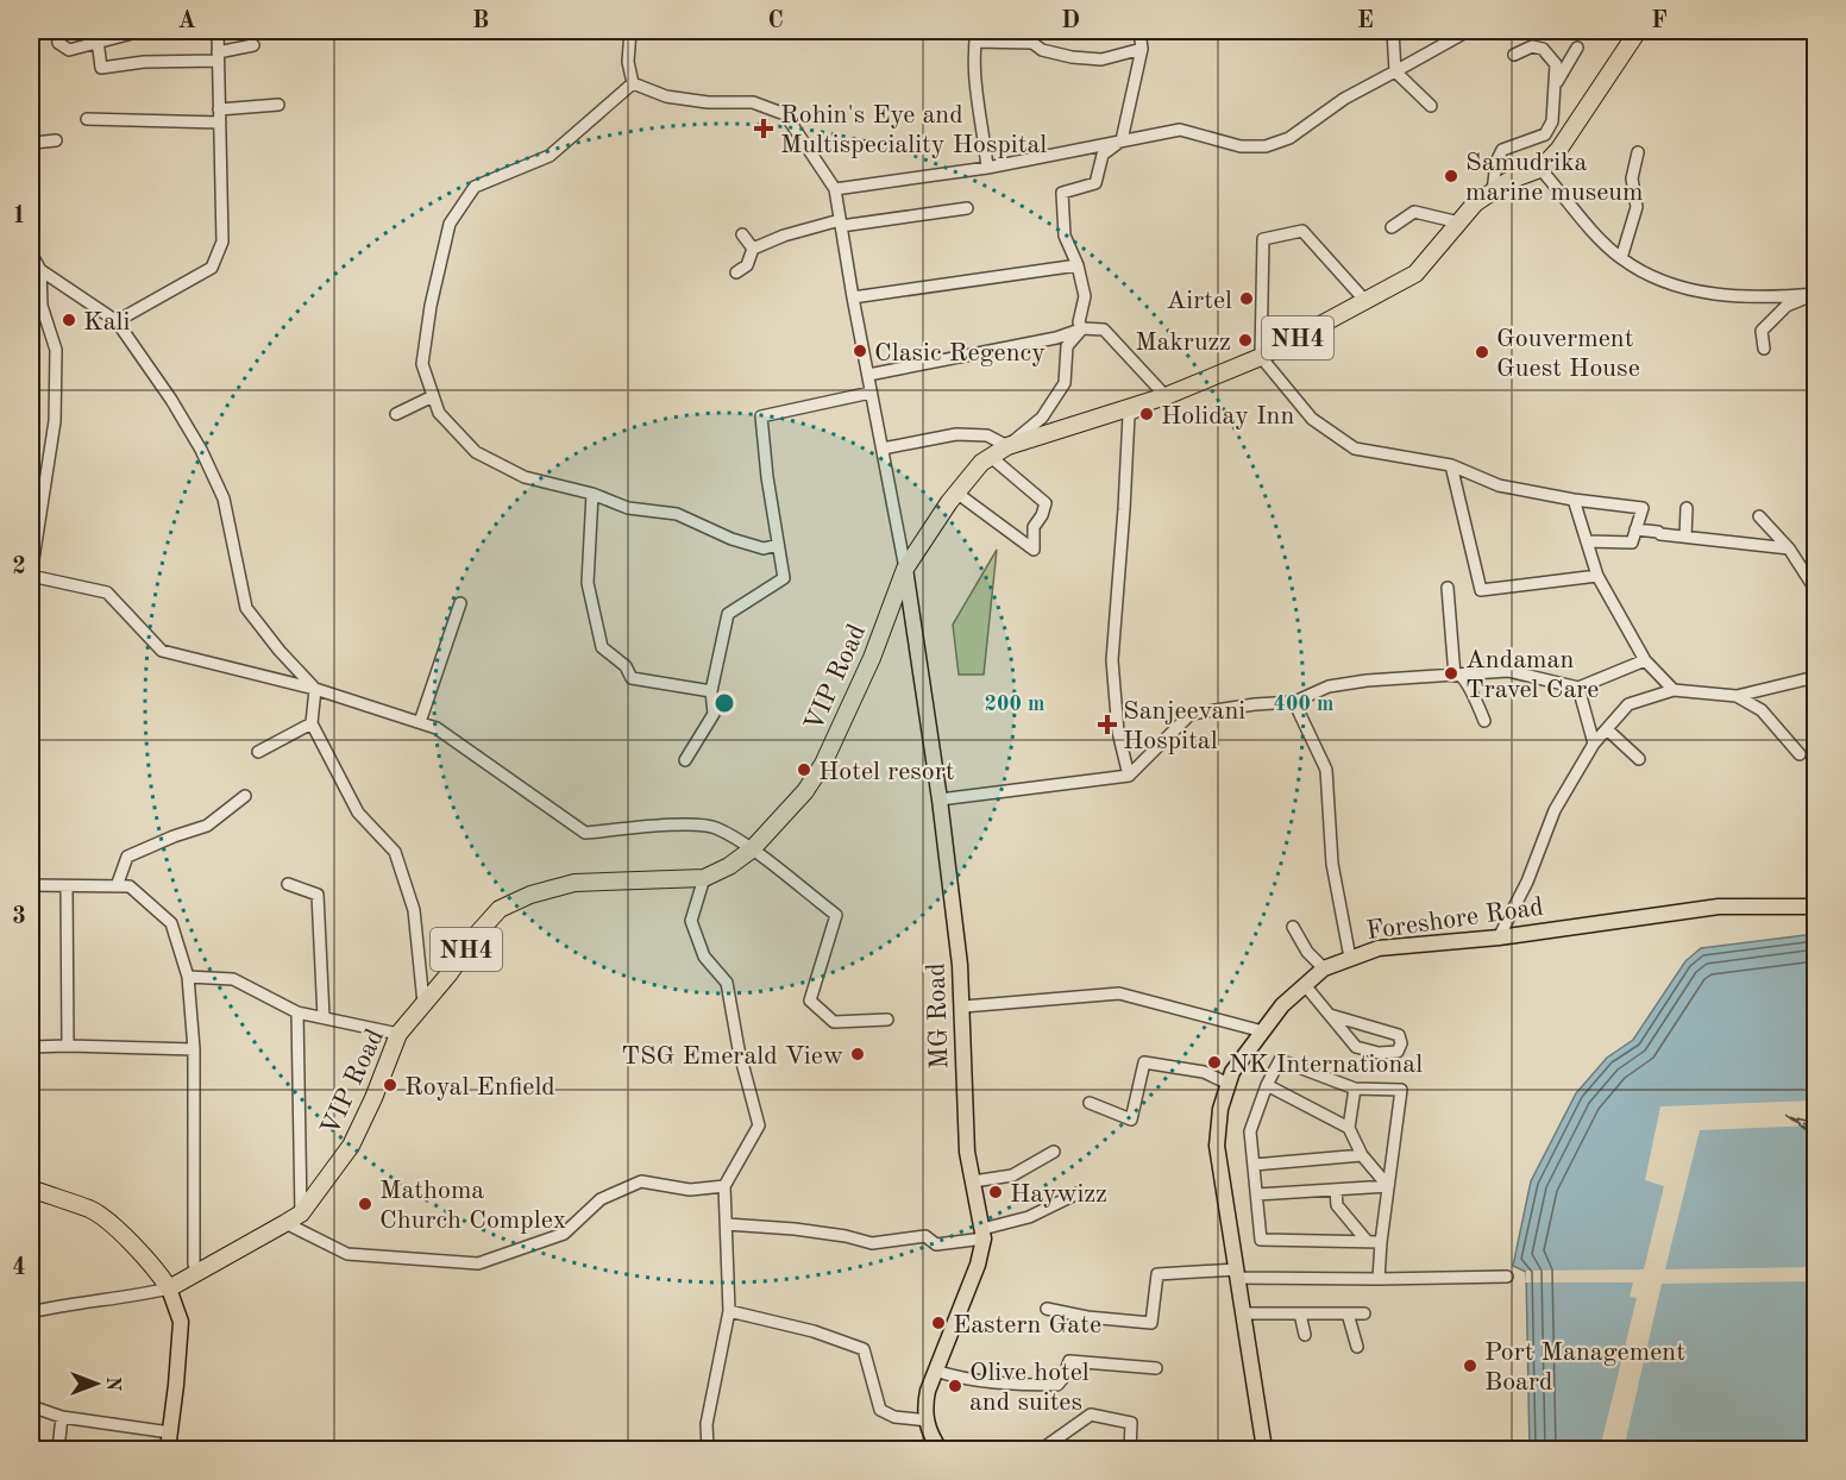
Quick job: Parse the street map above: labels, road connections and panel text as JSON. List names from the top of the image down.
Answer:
{
  "streets": {
    "highway": ["NH4", "VIP Road"],
    "main road": ["Foreshore Road", "MG Road"]
  },
  "crossings": [
    ["NH4", "VIP Road"],
    ["NH4", "MG Road"],
    ["VIP Road", "MG Road"]
  ],
  "places": {
    "health": ["Rohin's Eye and Multispeciality Hospital", "Sanjeevani Hospital"],
    "other": [
      "Samudrika marine museum",
      "Airtel",
      "Kali",
      "Makruzz",
      "Clasic Regency",
      "Gouverment Guest House",
      "Holiday Inn",
      "Andaman Travel Care",
      "Hotel resort",
      "TSG Emerald View",
      "NK International",
      "Royal Enfield",
      "Haywizz",
      "Mathoma Church Complex",
      "Eastern Gate",
      "Port Management Board",
      "Olive hotel and suites"
    ]
  },
  "north": "right",
  "grid": {
    "columns": [
      "A",
      "B",
      "C",
      "D",
      "E",
      "F"
    ],
    "rows": [
      "1",
      "2",
      "3",
      "4"
    ]
  },
  "rings": ["200 m", "400 m"]
}
